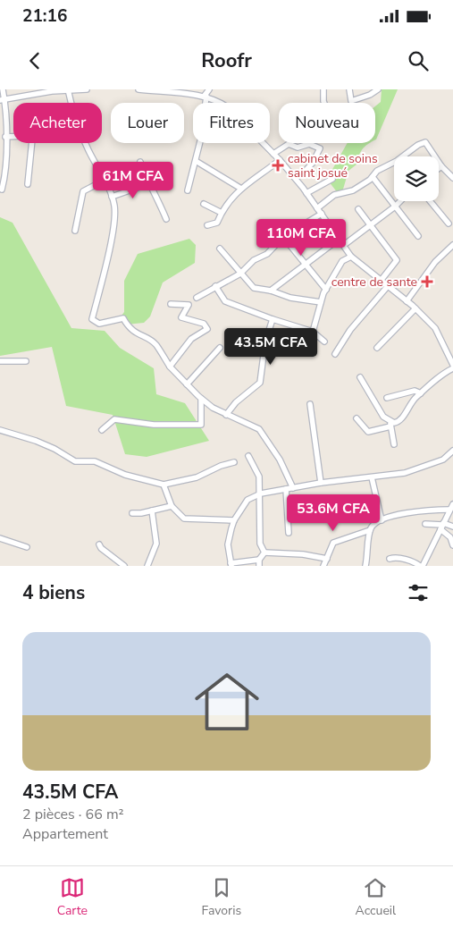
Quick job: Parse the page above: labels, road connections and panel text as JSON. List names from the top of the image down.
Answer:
{
  "places": {
    "health": ["cabinet de soins saint josué", "centre de sante"]
  },
  "page": {
    "status": "21:16",
    "header": "Roofr",
    "chip": [
      "Acheter",
      "Louer",
      "Filtres",
      "Nouveau"
    ],
    "price": [
      "61M CFA",
      "110M CFA",
      "43.5M CFA",
      "53.6M CFA"
    ],
    "heading": "4 biens",
    "list": [
      {
        "name": "43.5M CFA",
        "note": "2 pièces · 66 m² · Appartement"
      }
    ],
    "tabs": ["Carte", "Favoris", "Accueil"]
  }
}
